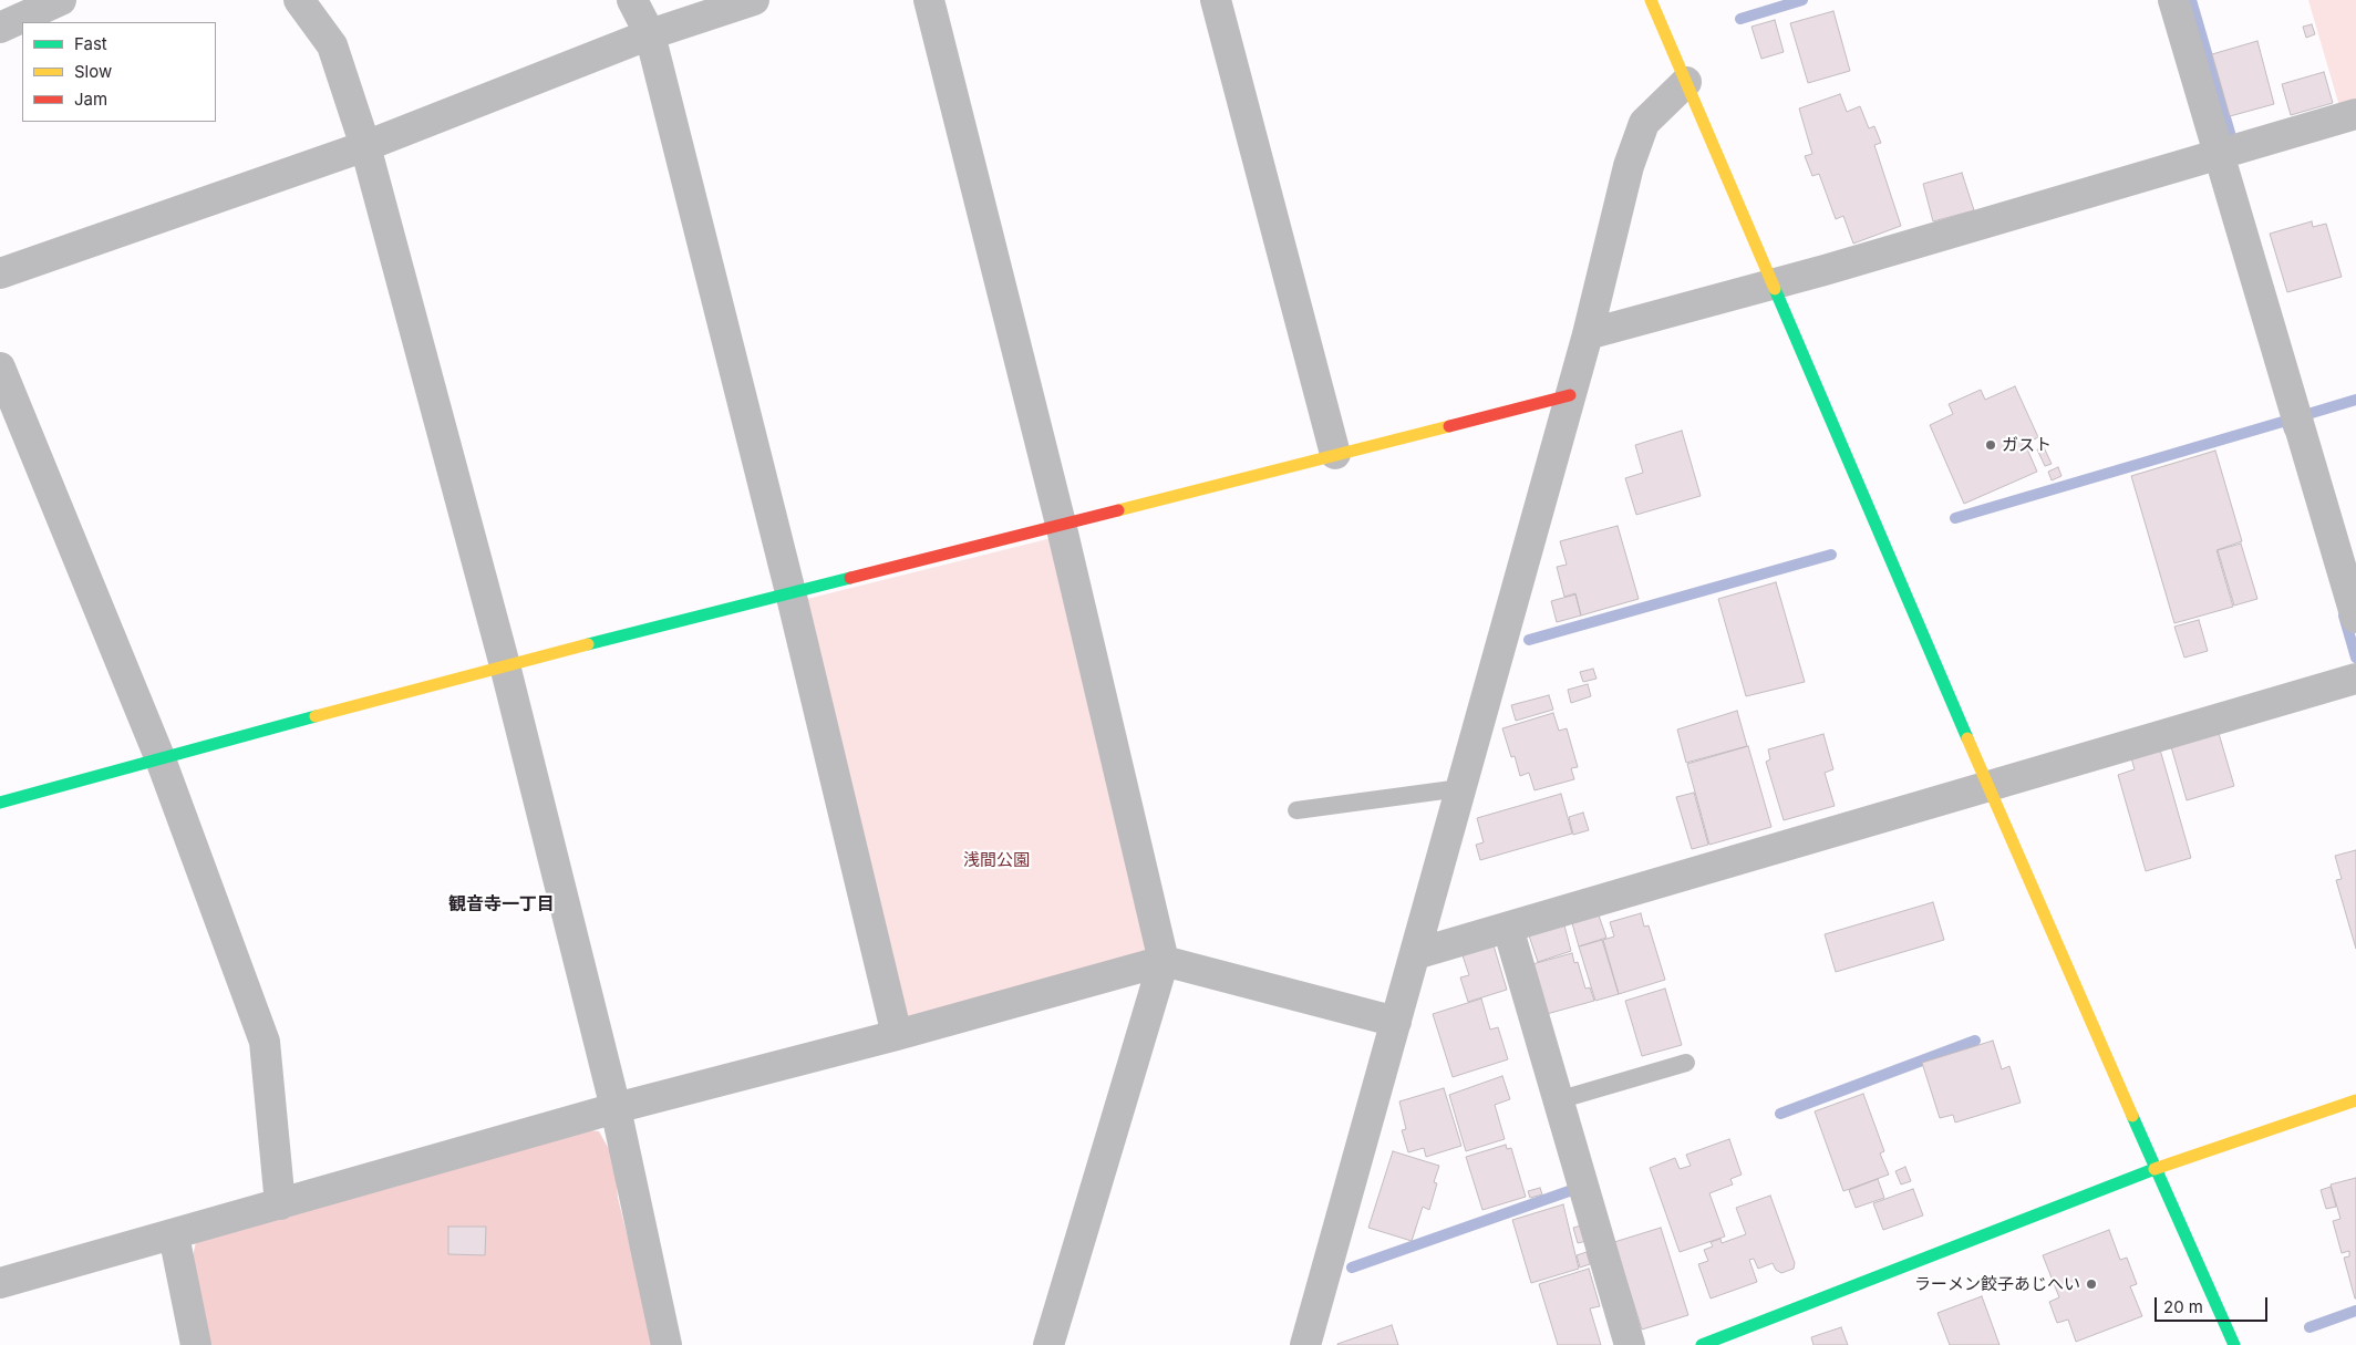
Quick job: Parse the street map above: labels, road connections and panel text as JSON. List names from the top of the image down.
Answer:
{
  "districts": ["観音寺一丁目"],
  "parks": ["浅間公園"],
  "places": ["ガスト", "ラーメン餃子あじへい"],
  "legend": ["Fast", "Slow", "Jam"],
  "scale_bar": "20 m"
}
